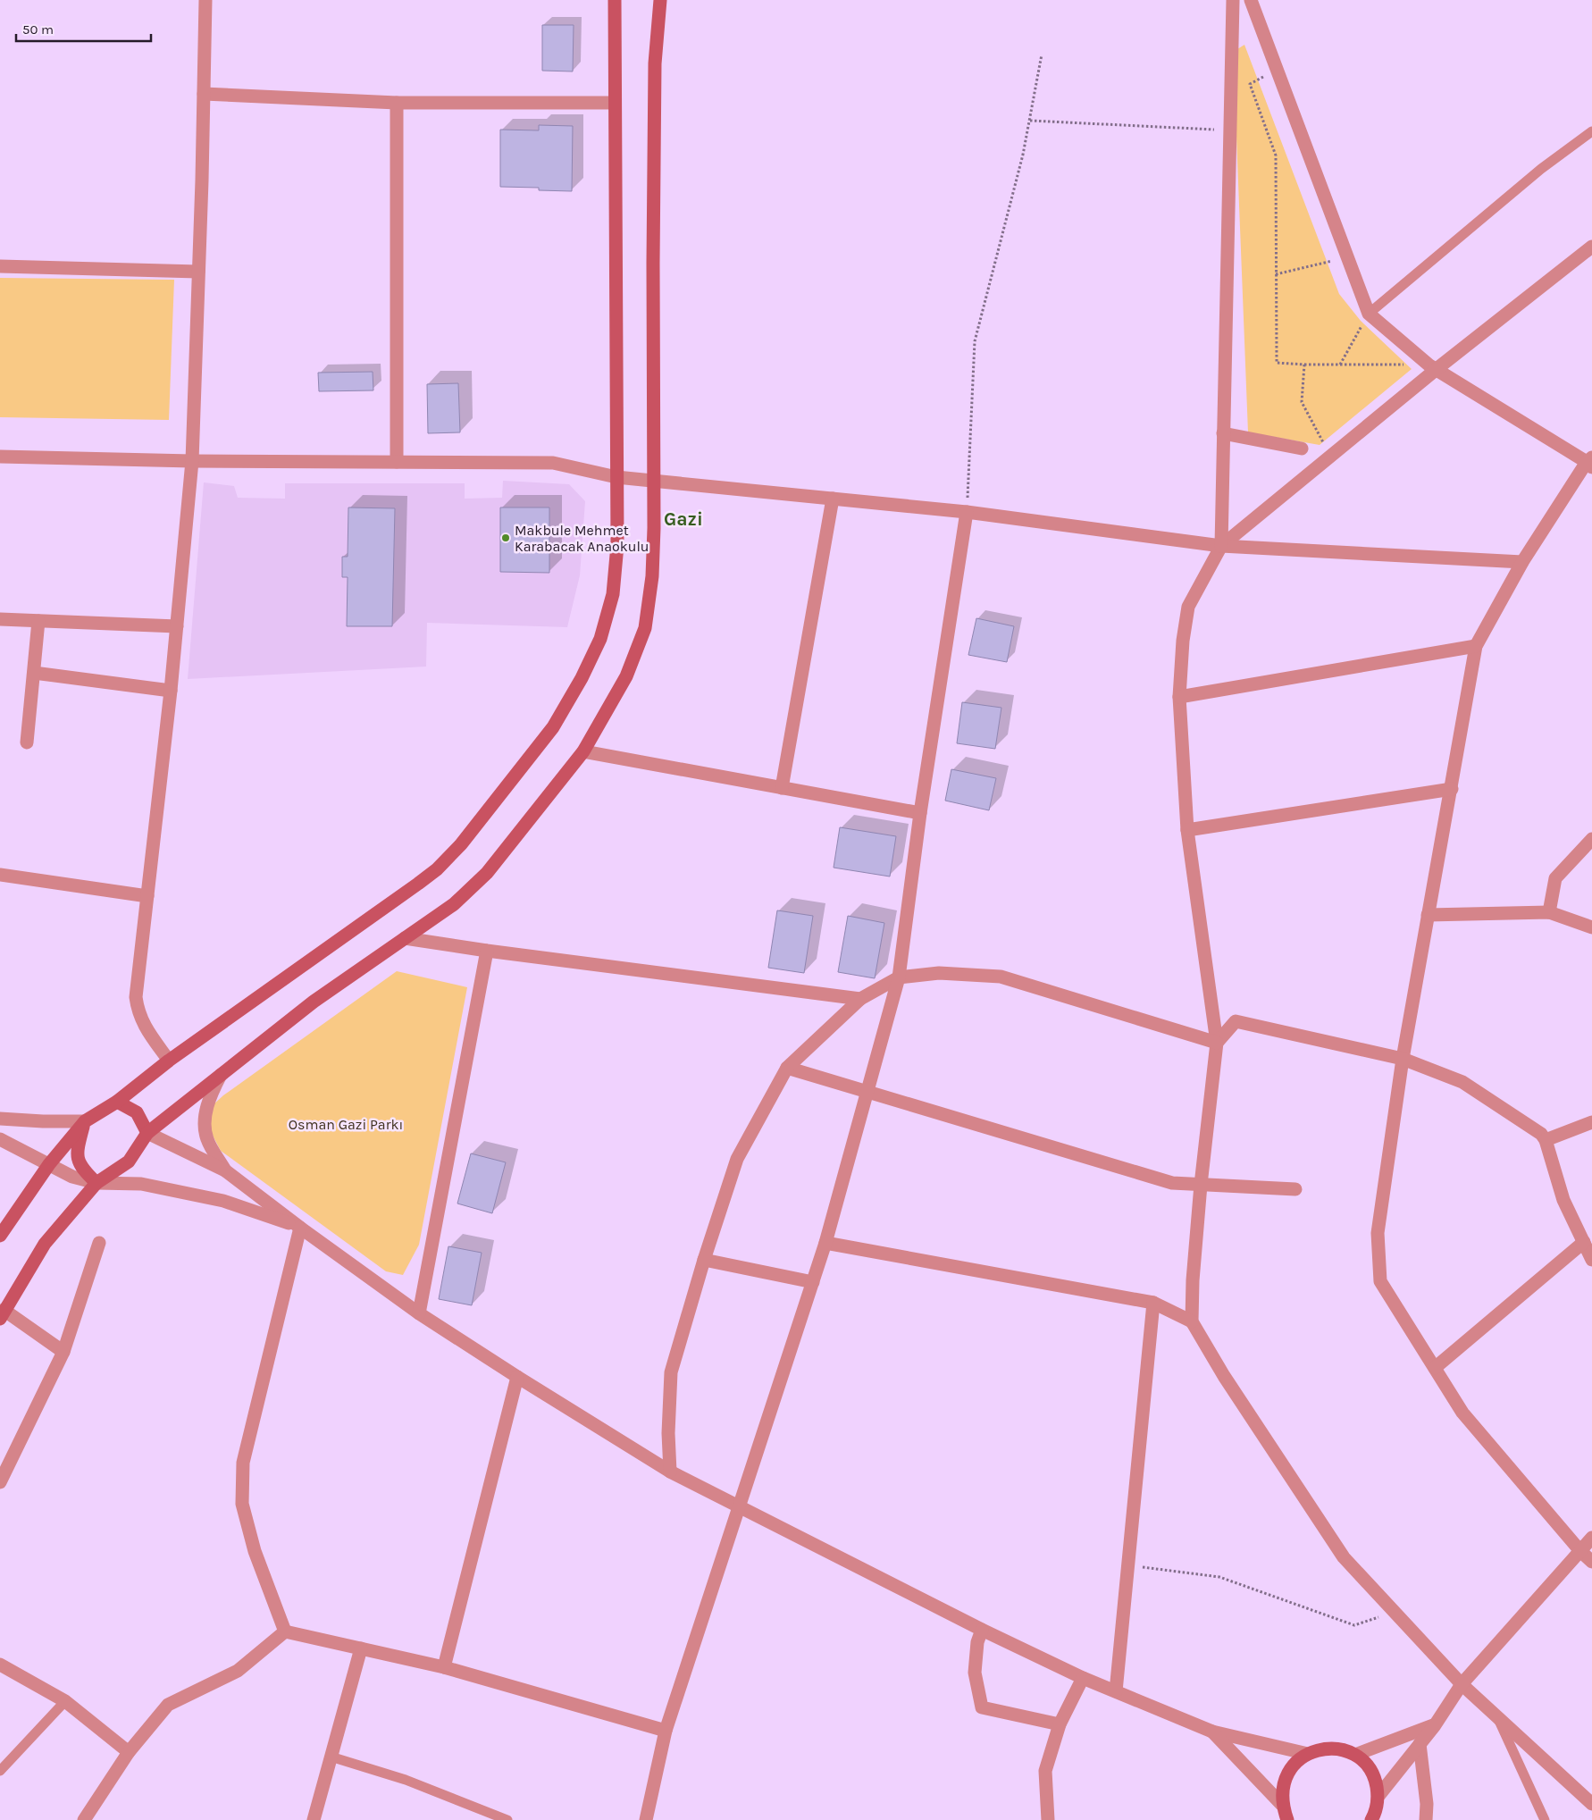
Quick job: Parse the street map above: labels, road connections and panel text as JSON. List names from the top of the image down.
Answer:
{
  "districts": ["Gazi"],
  "parks": ["Osman Gazi Parkı"],
  "places": ["Makbule Mehmet Karabacak Anaokulu"],
  "scale_bar": "50 m"
}
